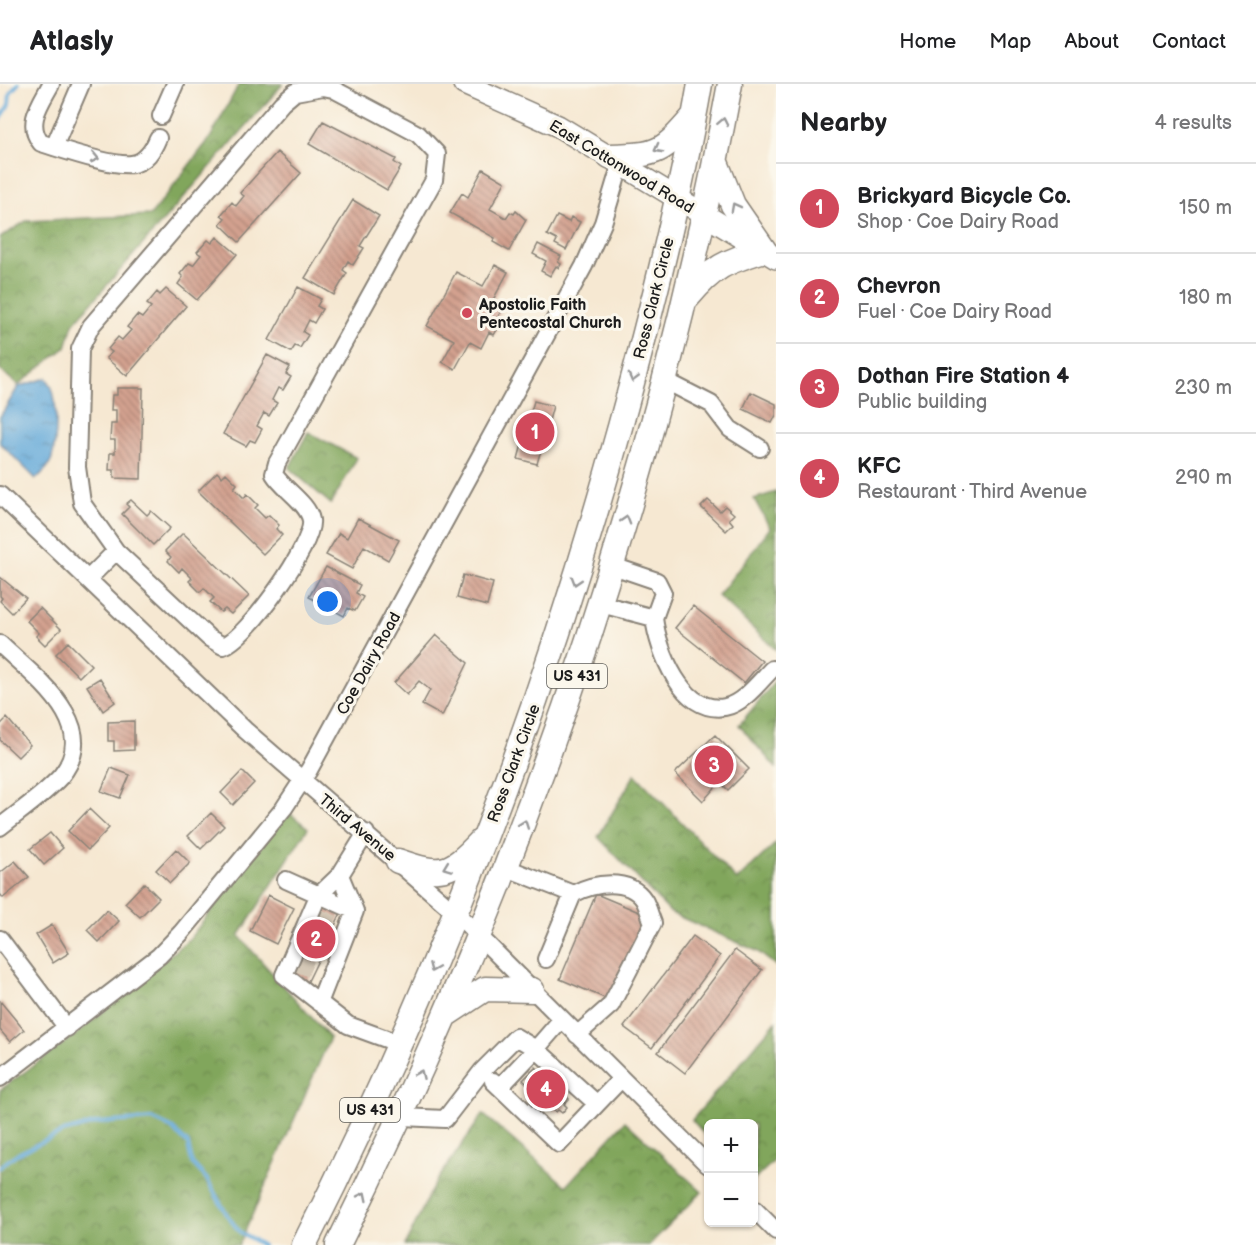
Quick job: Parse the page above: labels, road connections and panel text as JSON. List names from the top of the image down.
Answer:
{
  "streets": {
    "highway": ["Ross Clark Circle", "US 431"],
    "main road": ["East Cottonwood Road"],
    "street": ["Coe Dairy Road", "Third Avenue"]
  },
  "crossings": [
    ["East Cottonwood Road", "Ross Clark Circle"],
    ["East Cottonwood Road", "Coe Dairy Road"],
    ["Ross Clark Circle", "Third Avenue"],
    ["Coe Dairy Road", "Third Avenue"]
  ],
  "places": ["Apostolic Faith Pentecostal Church"],
  "page": {
    "header": "Atlasly",
    "nav": [
      "Home",
      "Map",
      "About",
      "Contact"
    ],
    "heading": ["Nearby", "4 results"],
    "list": [
      {
        "mark": "1",
        "name": "Brickyard Bicycle Co.",
        "note": "Shop · Coe Dairy Road",
        "value": "150 m"
      },
      {
        "mark": "2",
        "name": "Chevron",
        "note": "Fuel · Coe Dairy Road",
        "value": "180 m"
      },
      {
        "mark": "3",
        "name": "Dothan Fire Station 4",
        "note": "Public building",
        "value": "230 m"
      },
      {
        "mark": "4",
        "name": "KFC",
        "note": "Restaurant · Third Avenue",
        "value": "290 m"
      }
    ],
    "pins": [
      "1",
      "3",
      "2",
      "4"
    ],
    "map_buttons": ["+", "−"]
  }
}
